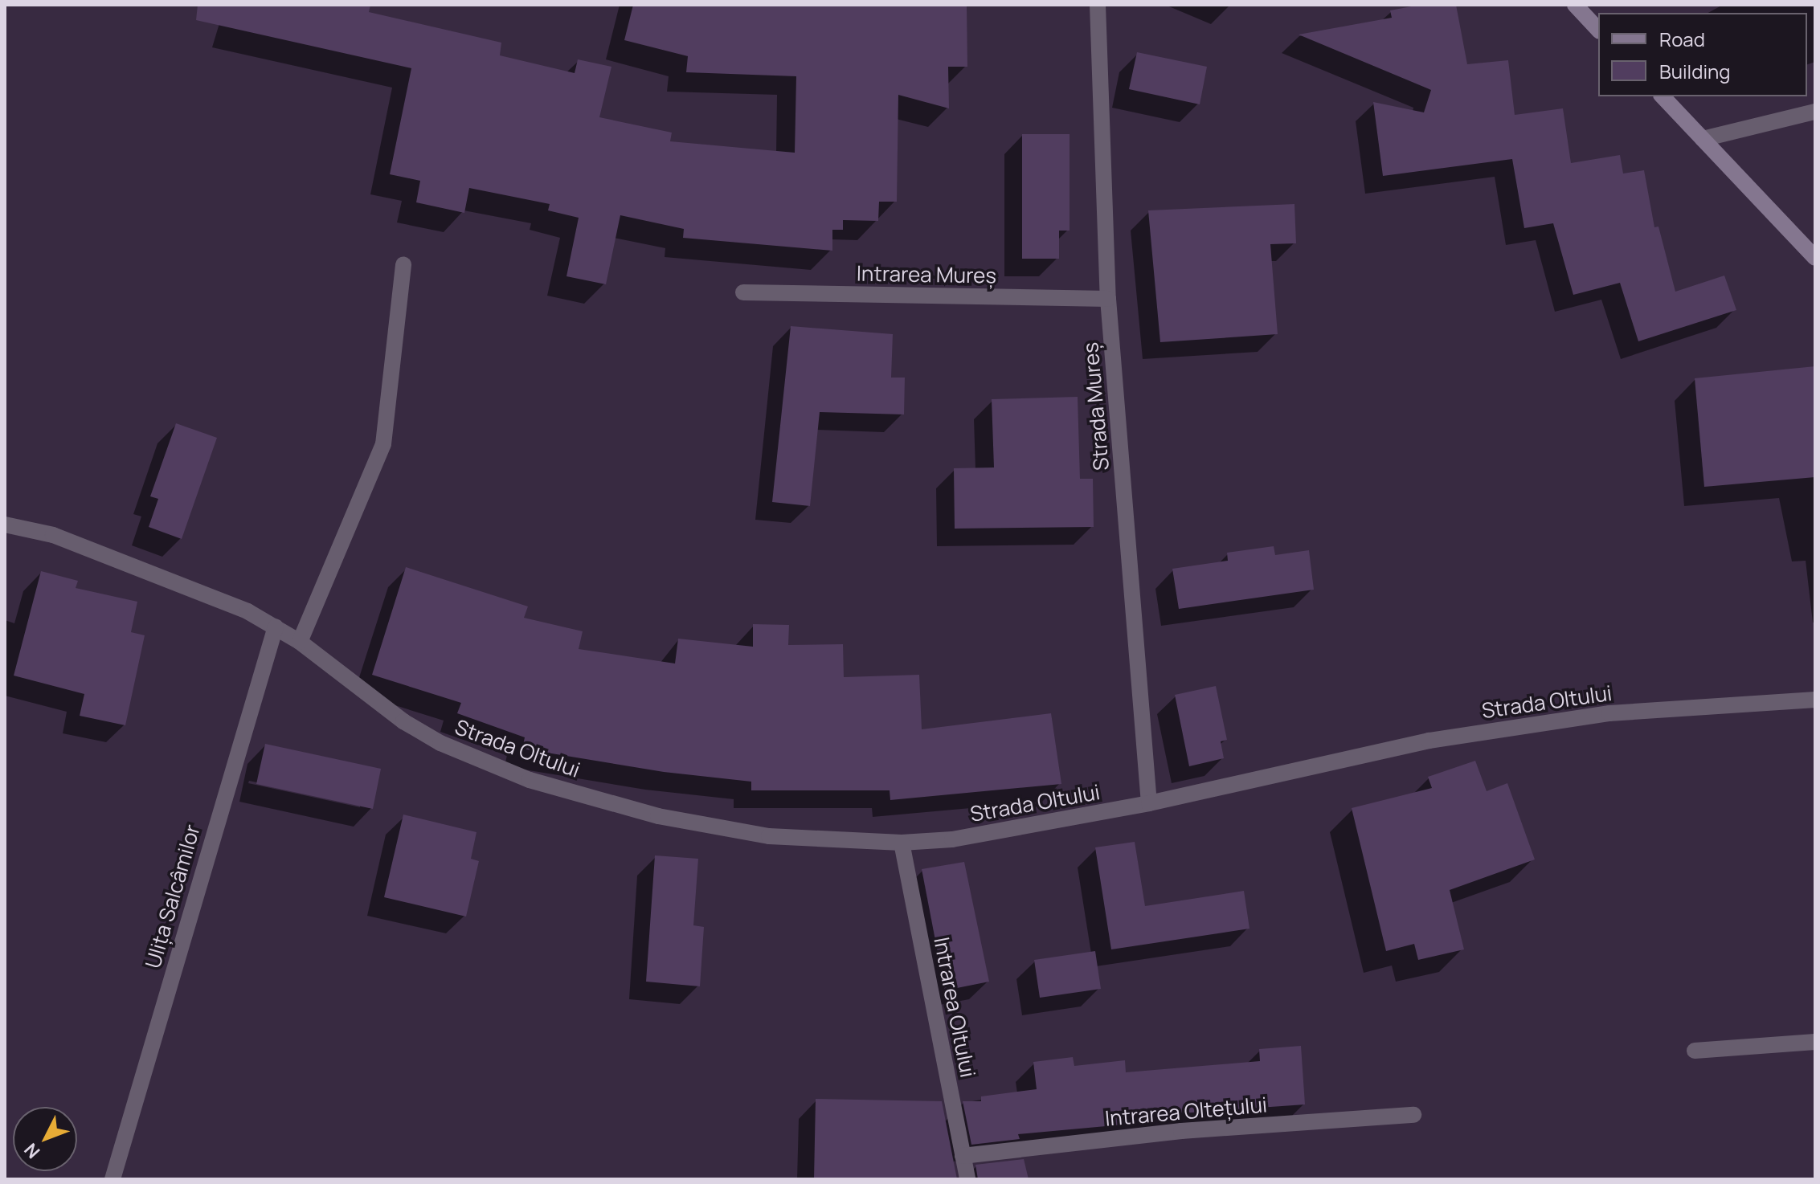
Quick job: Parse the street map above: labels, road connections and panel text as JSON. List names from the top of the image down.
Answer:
{
  "streets": {
    "street": [
      "Intrarea Mureș",
      "Strada Mureș",
      "Strada Oltului",
      "Ulița Salcâmilor",
      "Intrarea Oltului",
      "Intrarea Oltețului"
    ]
  },
  "crossings": [
    ["Intrarea Mureș", "Strada Mureș"],
    ["Strada Mureș", "Strada Oltului"],
    ["Strada Oltului", "Ulița Salcâmilor"],
    ["Strada Oltului", "Intrarea Oltului"],
    ["Intrarea Oltului", "Intrarea Oltețului"]
  ],
  "legend": ["Road", "Building"],
  "north": "bottom left"
}
